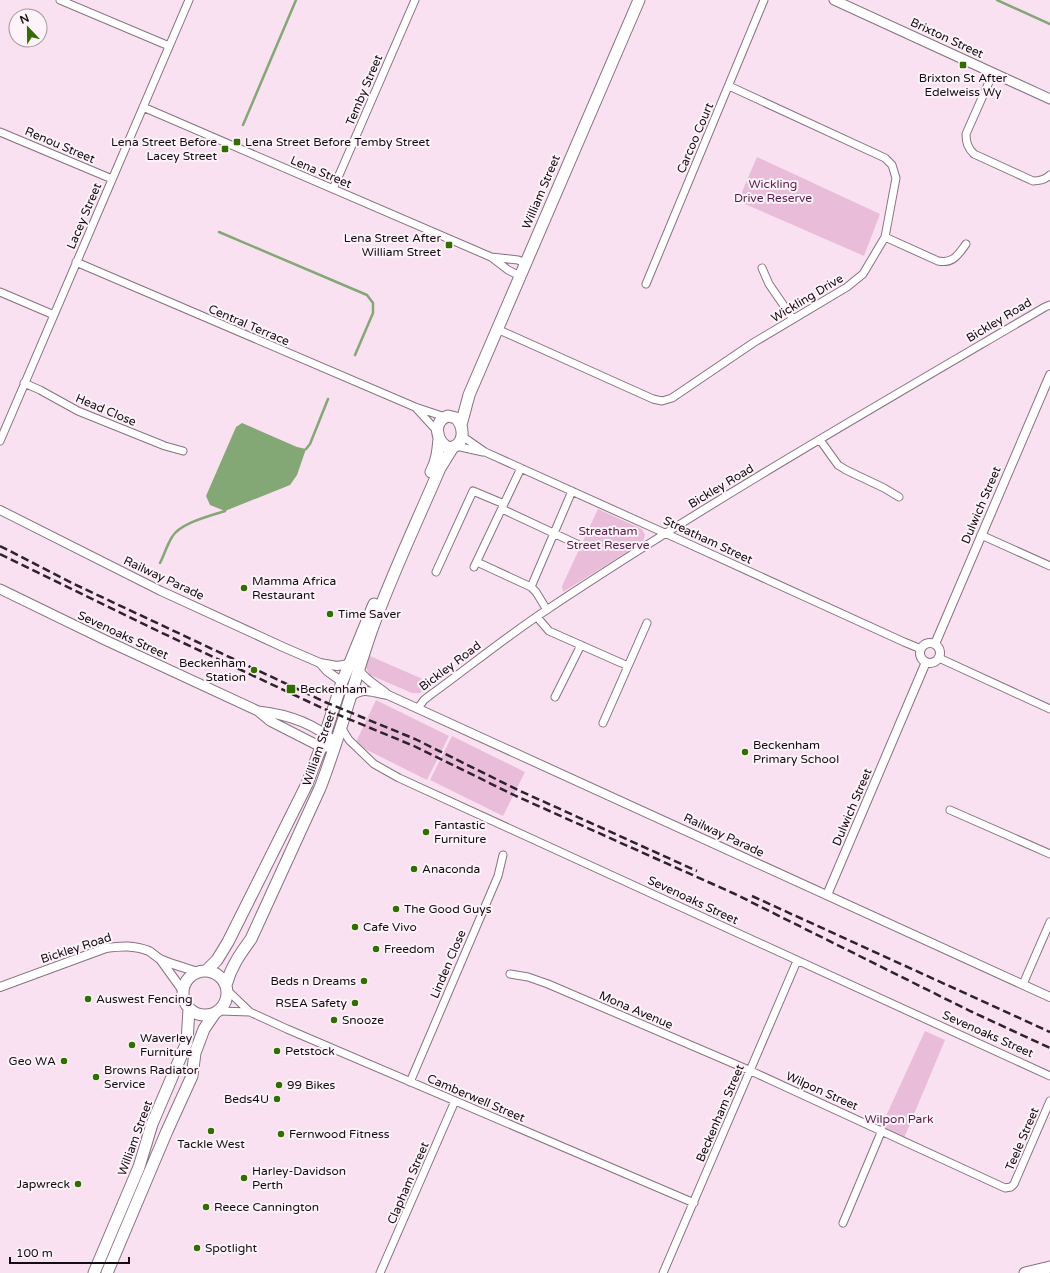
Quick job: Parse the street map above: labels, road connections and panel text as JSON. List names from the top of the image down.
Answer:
{
  "streets": {
    "main road": ["Brixton Street", "William Street", "Sevenoaks Street"],
    "street": [
      "Temby Street",
      "Carcoo Court",
      "Renou Street",
      "Lena Street",
      "Lacey Street",
      "Wickling Drive",
      "Bickley Road",
      "Central Terrace",
      "Head Close",
      "Dulwich Street",
      "Streatham Street",
      "Railway Parade",
      "Linden Close",
      "Mona Avenue",
      "Wilpon Street",
      "Camberwell Street",
      "Beckenham Street",
      "Teele Street",
      "Clapham Street"
    ]
  },
  "crossings": [
    ["Temby Street", "Lena Street"],
    ["Carcoo Court", "Wickling Drive"],
    ["Renou Street", "Lacey Street"],
    ["Lena Street", "William Street"],
    ["Lena Street", "Lacey Street"],
    ["William Street", "Wickling Drive"],
    ["William Street", "Bickley Road"],
    ["William Street", "Central Terrace"],
    ["William Street", "Streatham Street"],
    ["William Street", "Railway Parade"],
    ["William Street", "Sevenoaks Street"],
    ["William Street", "Camberwell Street"],
    ["Lacey Street", "Central Terrace"],
    ["Lacey Street", "Head Close"],
    ["Bickley Road", "Streatham Street"],
    ["Bickley Road", "Railway Parade"],
    ["Bickley Road", "Camberwell Street"],
    ["Central Terrace", "Streatham Street"],
    ["Dulwich Street", "Streatham Street"],
    ["Dulwich Street", "Railway Parade"],
    ["Sevenoaks Street", "Beckenham Street"],
    ["Linden Close", "Camberwell Street"],
    ["Mona Avenue", "Wilpon Street"],
    ["Mona Avenue", "Beckenham Street"],
    ["Wilpon Street", "Beckenham Street"],
    ["Wilpon Street", "Teele Street"],
    ["Camberwell Street", "Beckenham Street"],
    ["Camberwell Street", "Clapham Street"]
  ],
  "parks": ["Wickling Drive Reserve", "Streatham Street Reserve", "Wilpon Park"],
  "places": {
    "transit": [
      "Brixton St After Edelweiss Wy",
      "Lena Street Before Temby Street",
      "Lena Street Before Lacey Street",
      "Lena Street After William Street",
      "Beckenham"
    ],
    "other": [
      "Mamma Africa Restaurant",
      "Time Saver",
      "Beckenham Station",
      "Beckenham Primary School",
      "Fantastic Furniture",
      "Anaconda",
      "The Good Guys",
      "Cafe Vivo",
      "Freedom",
      "Beds n Dreams",
      "Auswest Fencing",
      "RSEA Safety",
      "Snooze",
      "Waverley Furniture",
      "Petstock",
      "Geo WA",
      "Browns Radiator Service",
      "99 Bikes",
      "Beds4U",
      "Tackle West",
      "Fernwood Fitness",
      "Harley-Davidson Perth",
      "Japwreck",
      "Reece Cannington",
      "Spotlight"
    ]
  },
  "scale_bar": "100 m",
  "north": "top"
}
